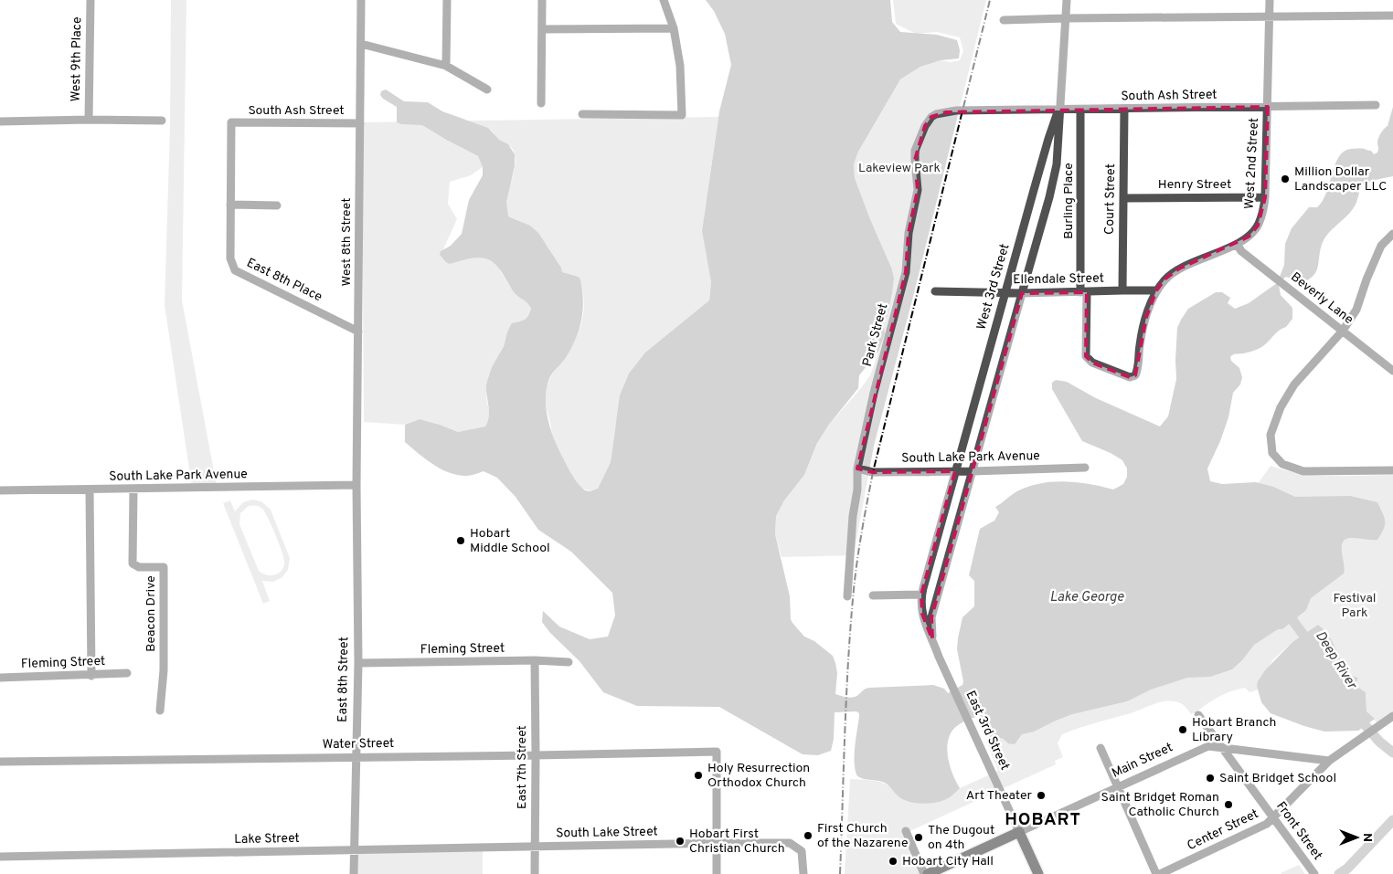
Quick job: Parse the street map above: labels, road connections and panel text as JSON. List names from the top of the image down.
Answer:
{
  "streets": {
    "main road": ["Main Street"],
    "street": [
      "West 9th Place",
      "South Ash Street",
      "West 2nd Street",
      "Henry Street",
      "Court Street",
      "Burling Place",
      "West 8th Street",
      "Ellendale Street",
      "East 8th Place",
      "West 3rd Street",
      "Beverly Lane",
      "Park Street",
      "South Lake Park Avenue",
      "Beacon Drive",
      "Fleming Street",
      "East 8th Street",
      "East 3rd Street",
      "Water Street",
      "East 7th Street",
      "Center Street",
      "Front Street",
      "South Lake Street",
      "Lake Street"
    ]
  },
  "crossings": [
    ["South Ash Street", "West 2nd Street"],
    ["South Ash Street", "Court Street"],
    ["South Ash Street", "Burling Place"],
    ["South Ash Street", "West 8th Street"],
    ["South Ash Street", "East 8th Place"],
    ["South Ash Street", "West 3rd Street"],
    ["South Ash Street", "Park Street"],
    ["West 2nd Street", "Henry Street"],
    ["West 2nd Street", "Burling Place"],
    ["West 2nd Street", "Ellendale Street"],
    ["West 2nd Street", "Beverly Lane"],
    ["Henry Street", "Court Street"],
    ["Court Street", "Ellendale Street"],
    ["Burling Place", "Ellendale Street"],
    ["West 8th Street", "East 8th Place"],
    ["West 8th Street", "South Lake Park Avenue"],
    ["West 8th Street", "East 8th Street"],
    ["Ellendale Street", "West 3rd Street"],
    ["West 3rd Street", "South Lake Park Avenue"],
    ["West 3rd Street", "East 3rd Street"],
    ["Park Street", "South Lake Park Avenue"],
    ["South Lake Park Avenue", "Beacon Drive"],
    ["South Lake Park Avenue", "East 8th Street"],
    ["South Lake Park Avenue", "East 3rd Street"],
    ["Fleming Street", "East 8th Street"],
    ["Fleming Street", "East 7th Street"],
    ["East 8th Street", "Water Street"],
    ["East 8th Street", "Lake Street"],
    ["East 3rd Street", "Main Street"],
    ["Water Street", "East 7th Street"],
    ["Water Street", "South Lake Street"],
    ["Main Street", "Center Street"],
    ["Main Street", "Front Street"],
    ["East 7th Street", "South Lake Street"],
    ["East 7th Street", "Lake Street"],
    ["Center Street", "Front Street"],
    ["South Lake Street", "Lake Street"]
  ],
  "districts": ["HOBART"],
  "water": ["Lake George", "Deep River"],
  "parks": ["Lakeview Park", "Festival Park"],
  "places": [
    "Million Dollar Landscaper LLC",
    "Hobart Middle School",
    "Hobart Branch Library",
    "Holy Resurrection Orthodox Church",
    "Saint Bridget School",
    "Art Theater",
    "Saint Bridget Roman Catholic Church",
    "First Church of the Nazarene",
    "The Dugout on 4th",
    "Hobart First Christian Church",
    "Hobart City Hall"
  ],
  "north": "right"
}
